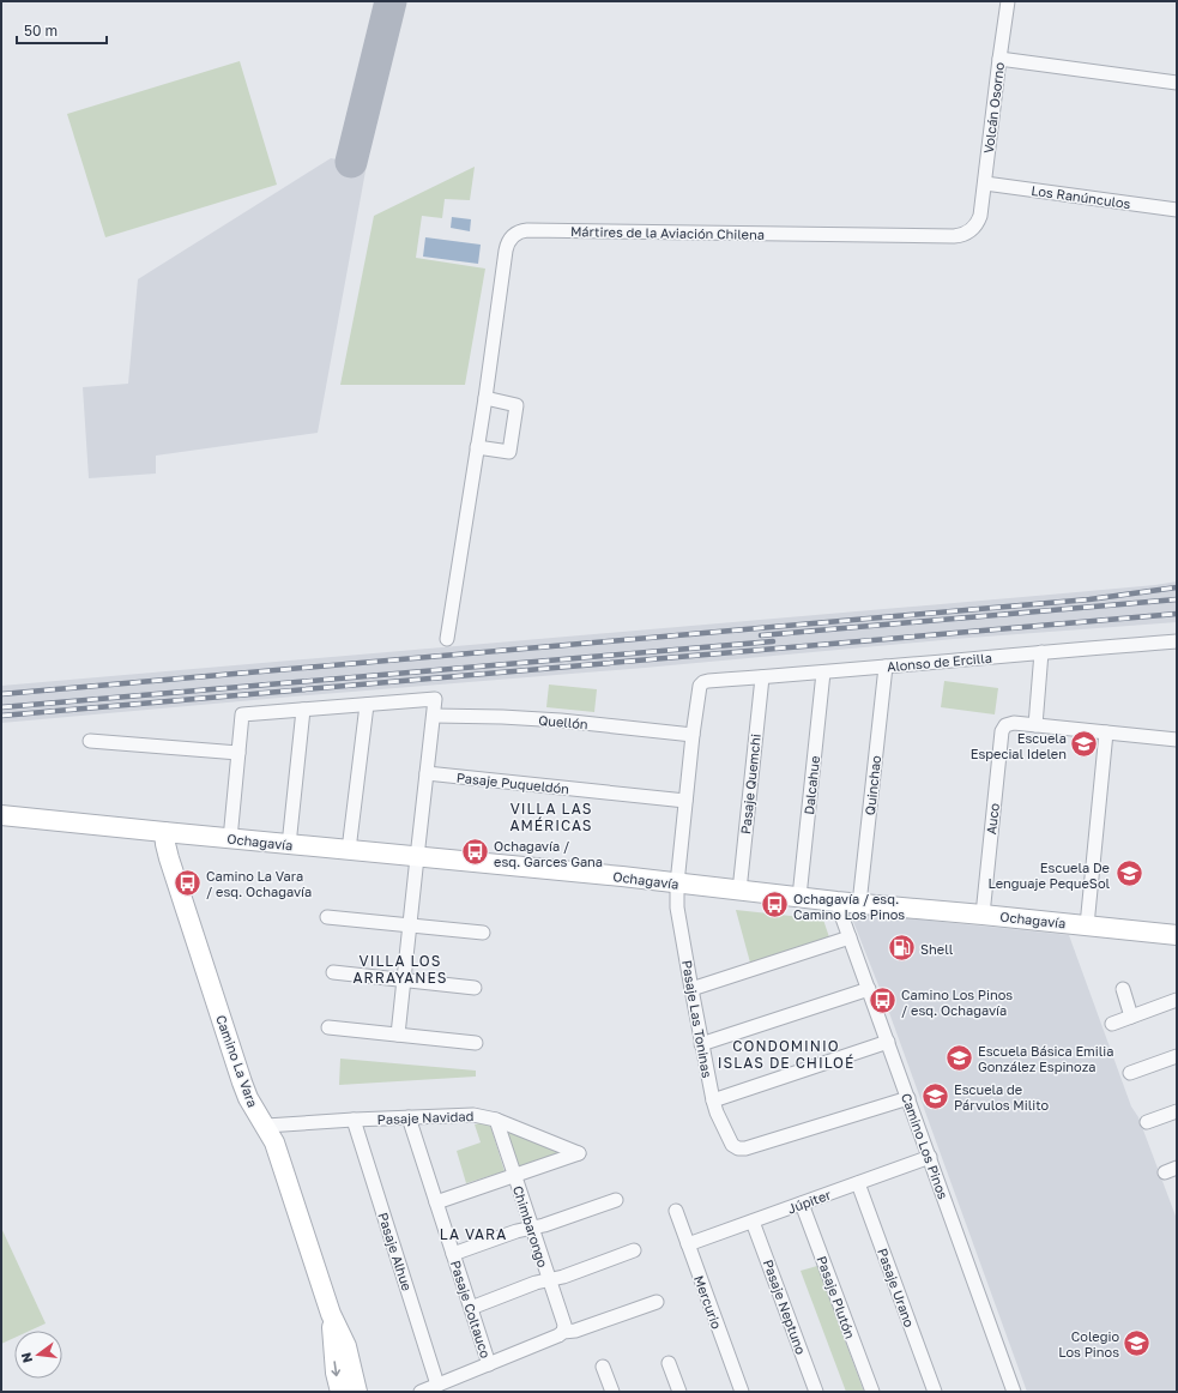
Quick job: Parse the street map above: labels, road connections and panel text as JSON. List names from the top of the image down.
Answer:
{
  "streets": {
    "main road": ["Ochagavía", "Camino La Vara"],
    "street": [
      "Volcán Osorno",
      "Los Ranúnculos",
      "Mártires de la Aviación Chilena",
      "Alonso de Ercilla",
      "Quellón",
      "Pasaje Puqueldón",
      "Pasaje Quemchi",
      "Dalcahue",
      "Quinchao",
      "Auco",
      "Pasaje Las Toninas",
      "Pasaje Navidad",
      "Camino Los Pinos",
      "Júpiter",
      "Chimbarongo",
      "Pasaje Alhue",
      "Pasaje Urano",
      "Pasaje Plutón",
      "Mercurio",
      "Pasaje Neptuno",
      "Pasaje Coltauco"
    ]
  },
  "crossings": [
    ["Volcán Osorno", "Los Ranúnculos"],
    ["Volcán Osorno", "Mártires de la Aviación Chilena"],
    ["Alonso de Ercilla", "Quellón"],
    ["Alonso de Ercilla", "Pasaje Quemchi"],
    ["Alonso de Ercilla", "Dalcahue"],
    ["Alonso de Ercilla", "Quinchao"],
    ["Pasaje Quemchi", "Ochagavía"],
    ["Dalcahue", "Ochagavía"],
    ["Quinchao", "Ochagavía"],
    ["Auco", "Ochagavía"],
    ["Ochagavía", "Pasaje Las Toninas"],
    ["Ochagavía", "Camino La Vara"],
    ["Ochagavía", "Camino Los Pinos"],
    ["Pasaje Las Toninas", "Camino Los Pinos"],
    ["Camino La Vara", "Pasaje Navidad"],
    ["Pasaje Navidad", "Chimbarongo"],
    ["Pasaje Navidad", "Pasaje Alhue"],
    ["Pasaje Navidad", "Pasaje Coltauco"],
    ["Camino Los Pinos", "Júpiter"],
    ["Júpiter", "Pasaje Urano"],
    ["Júpiter", "Pasaje Plutón"],
    ["Júpiter", "Mercurio"],
    ["Júpiter", "Pasaje Neptuno"]
  ],
  "districts": [
    "VILLA LAS AMÉRICAS",
    "VILLA LOS ARRAYANES",
    "CONDOMINIO ISLAS DE CHILOÉ",
    "LA VARA"
  ],
  "places": {
    "school or university": [
      "Escuela Especial Idelen",
      "Escuela De Lenguaje PequeSol",
      "Escuela Básica Emilia González Espinoza",
      "Escuela de Párvulos Milito",
      "Colegio Los Pinos"
    ],
    "bus stop": [
      "Ochagavía / esq. Garces Gana",
      "Camino La Vara / esq. Ochagavía",
      "Ochagavía / esq. Camino Los Pinos",
      "Camino Los Pinos / esq. Ochagavía"
    ],
    "fuel station": ["Shell"]
  },
  "scale_bar": "50 m",
  "north": "left"
}
